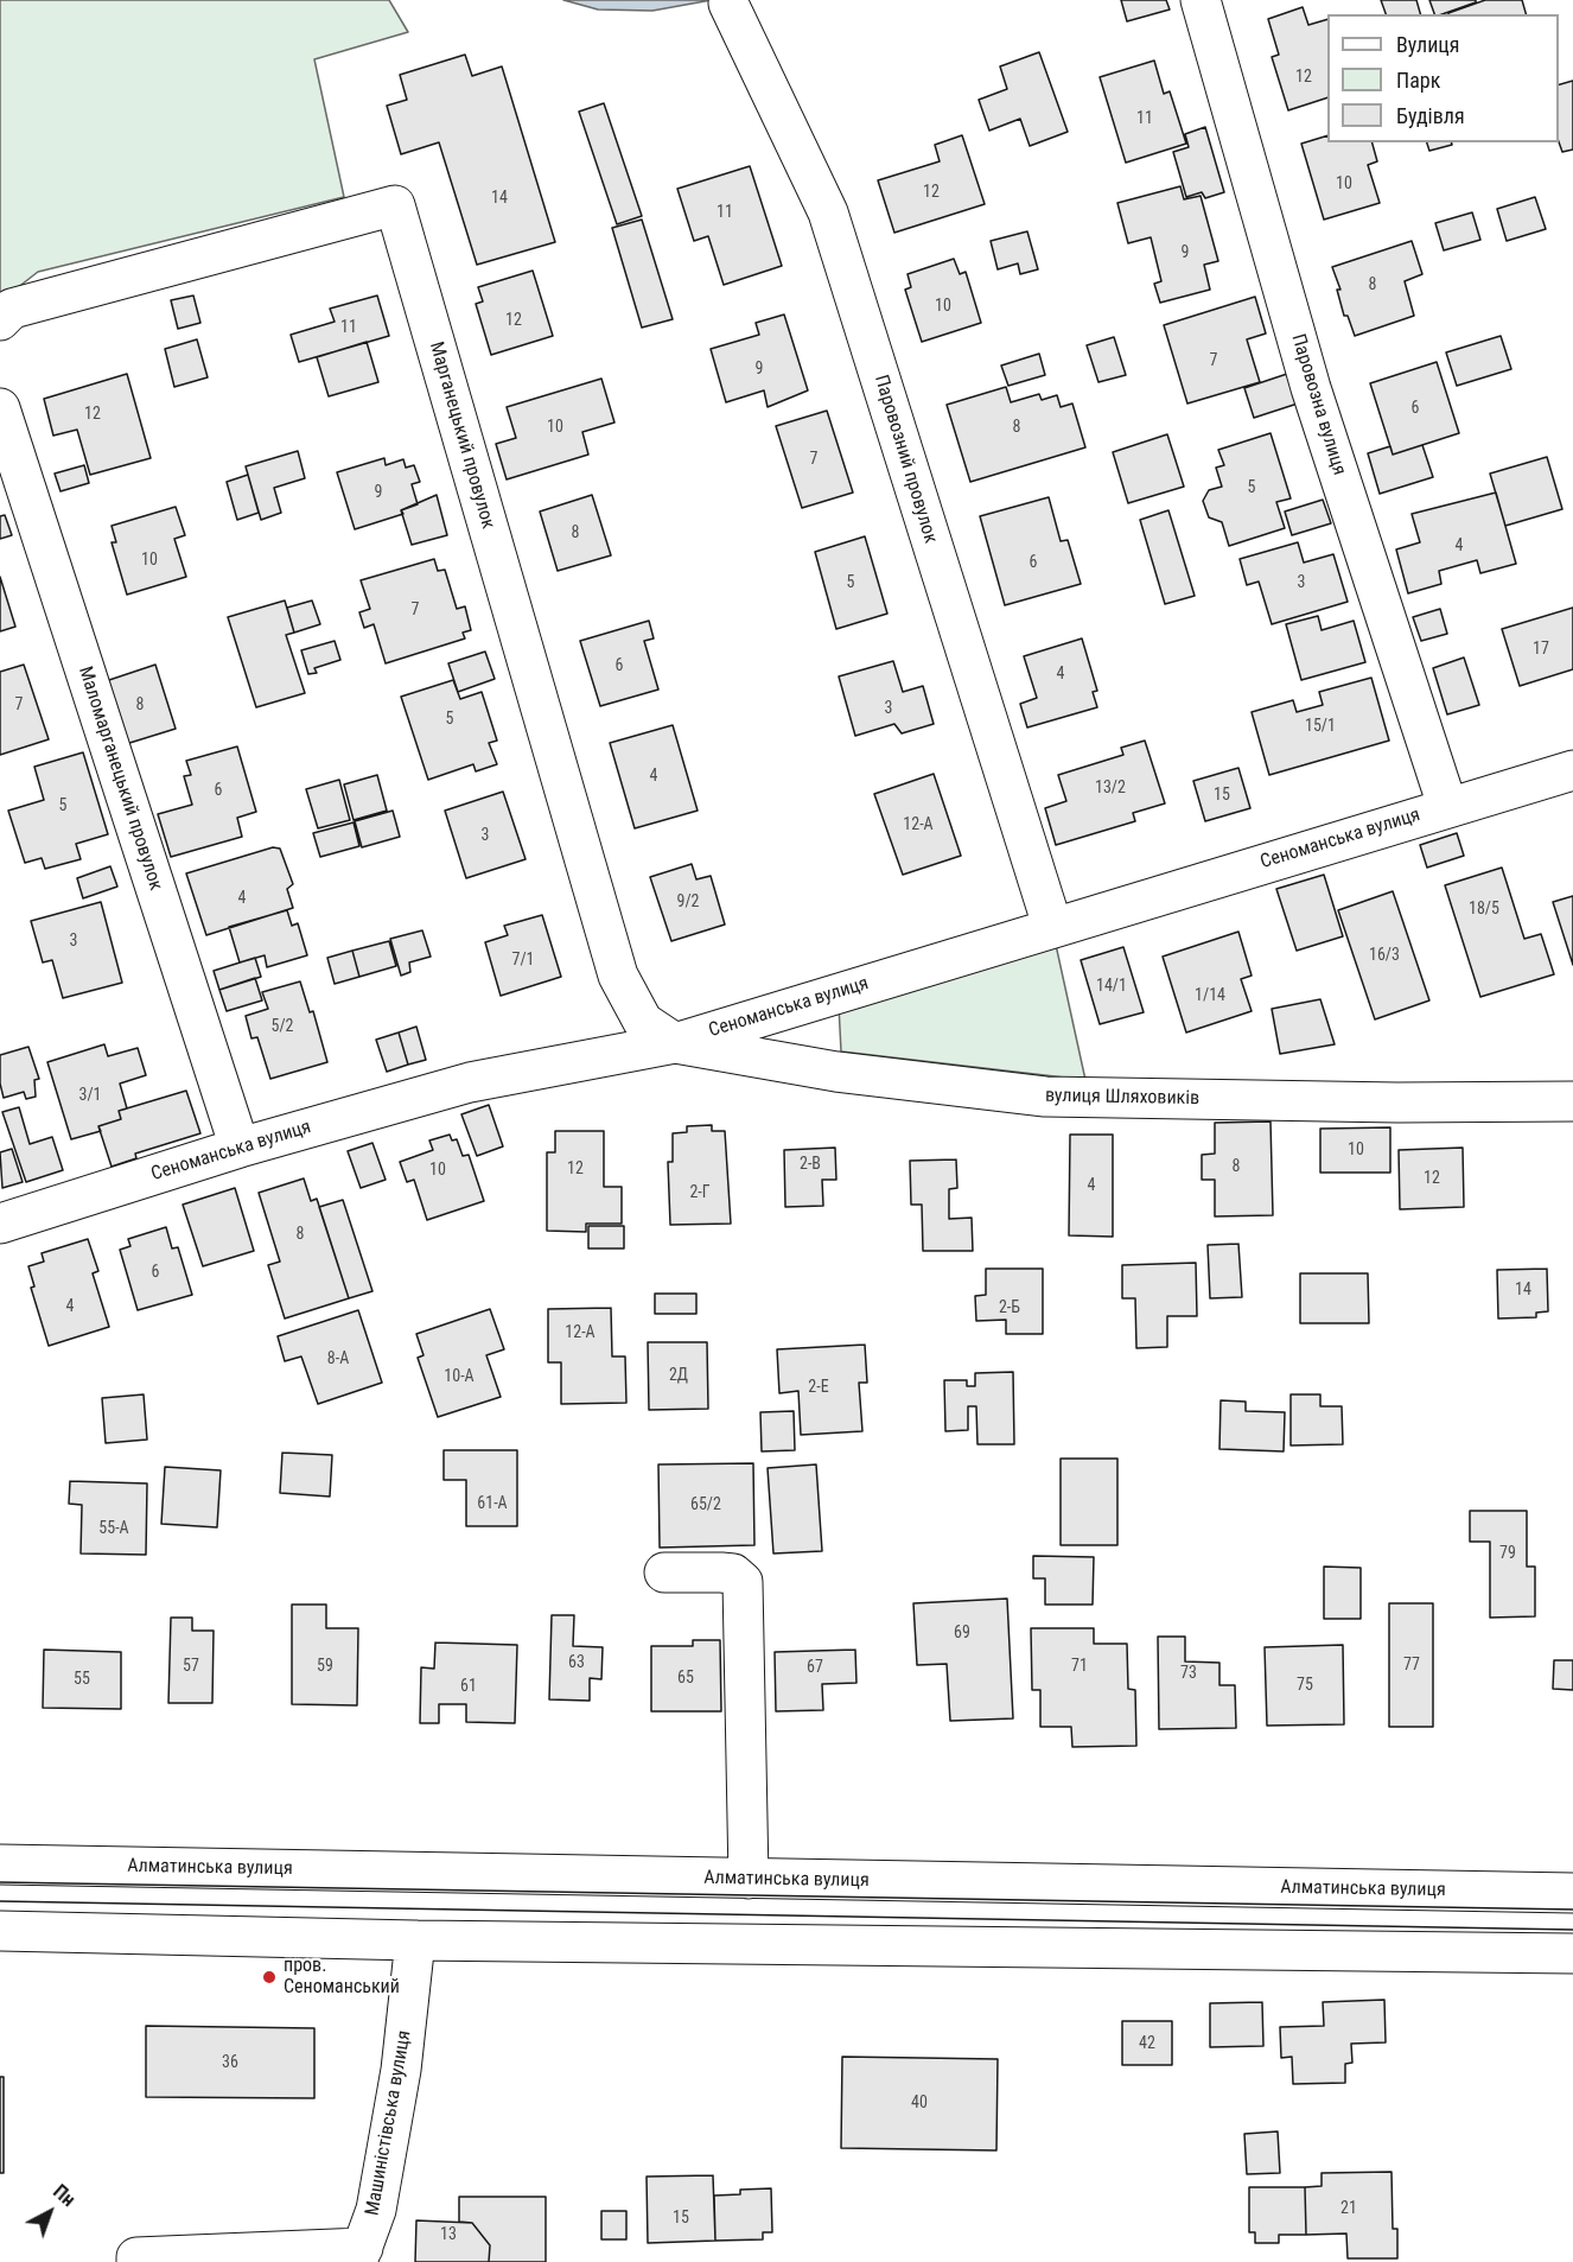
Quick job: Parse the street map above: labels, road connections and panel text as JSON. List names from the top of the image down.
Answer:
{
  "streets": {
    "street": [
      "Паровозна вулиця",
      "Марганецький провулок",
      "Паровозний провулок",
      "Маломарганецький провулок",
      "Сеноманська вулиця",
      "вулиця Шляховиків",
      "Алматинська вулиця",
      "Машиністівська вулиця"
    ]
  },
  "crossings": [
    ["Паровозна вулиця", "Сеноманська вулиця"],
    ["Марганецький провулок", "Сеноманська вулиця"],
    ["Марганецький провулок", "вулиця Шляховиків"],
    ["Паровозний провулок", "Сеноманська вулиця"],
    ["Маломарганецький провулок", "Сеноманська вулиця"],
    ["Сеноманська вулиця", "вулиця Шляховиків"]
  ],
  "places": ["пров. Сеноманський"],
  "house_numbers": [
    "12",
    "11",
    "10",
    "12",
    "14",
    "11",
    "9",
    "8",
    "10",
    "12",
    "11",
    "7",
    "9",
    "6",
    "12",
    "10",
    "8",
    "7",
    "5",
    "9",
    "8",
    "4",
    "10",
    "6",
    "5",
    "3",
    "7",
    "17",
    "6",
    "4",
    "7",
    "8",
    "3",
    "5",
    "15/1",
    "4",
    "13/2",
    "6",
    "15",
    "5",
    "12-А",
    "3",
    "4",
    "9/2",
    "18/5",
    "3",
    "16/3",
    "7/1",
    "14/1",
    "1/14",
    "5/2",
    "3/1",
    "10",
    "2-В",
    "8",
    "12",
    "10",
    "12",
    "4",
    "2-Г",
    "8",
    "6",
    "14",
    "4",
    "2-Б",
    "12-А",
    "8-А",
    "2Д",
    "10-А",
    "2-Е",
    "61-А",
    "65/2",
    "55-А",
    "79",
    "69",
    "63",
    "77",
    "57",
    "59",
    "71",
    "67",
    "73",
    "65",
    "55",
    "75",
    "61",
    "42",
    "36",
    "40",
    "21",
    "15",
    "13"
  ],
  "legend": ["Вулиця", "Парк", "Будівля"],
  "north": "top right"
}
